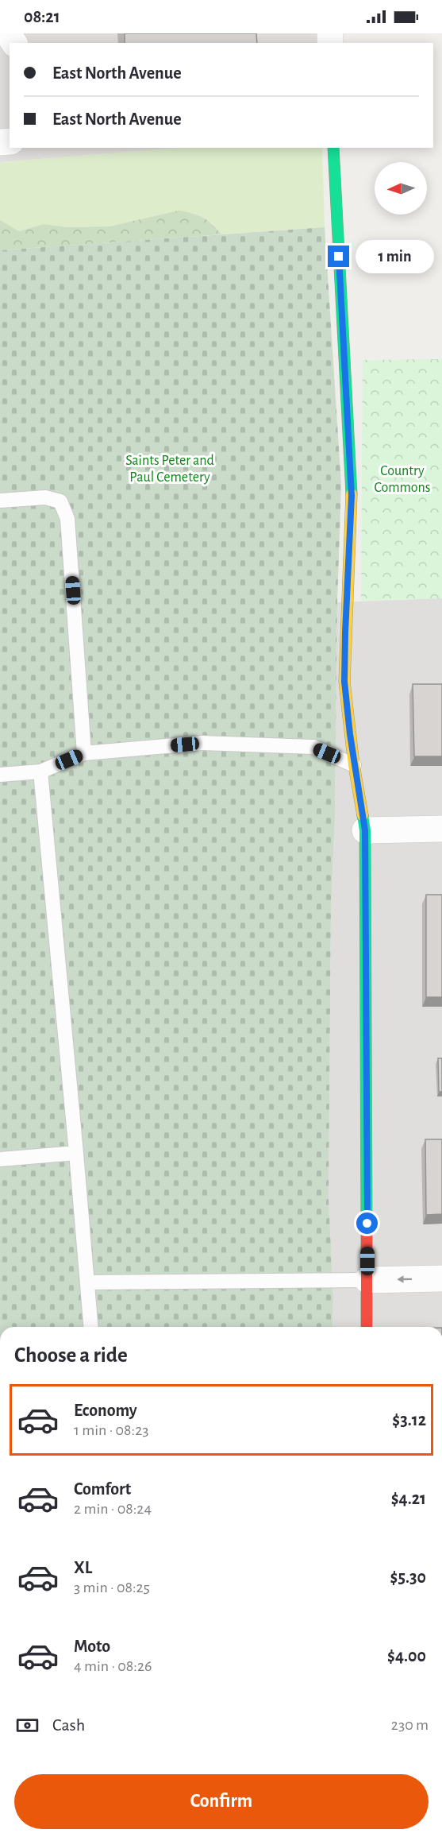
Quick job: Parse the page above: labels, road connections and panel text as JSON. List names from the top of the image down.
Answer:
{
  "parks": ["Saints Peter and Paul Cemetery", "Country Commons"],
  "north": "left",
  "page": {
    "status": "08:21",
    "banner": ["East North Avenue", "East North Avenue"],
    "bubble": "1 min",
    "heading": "Choose a ride",
    "list": [
      {
        "name": "Economy",
        "note": "1 min · 08:23",
        "value": "$3.12"
      },
      {
        "name": "Comfort",
        "note": "2 min · 08:24",
        "value": "$4.21"
      },
      {
        "name": "XL",
        "note": "3 min · 08:25",
        "value": "$5.30"
      },
      {
        "name": "Moto",
        "note": "4 min · 08:26",
        "value": "$4.00"
      }
    ],
    "pay": ["Cash", "230 m"],
    "buttons": "Confirm"
  }
}
